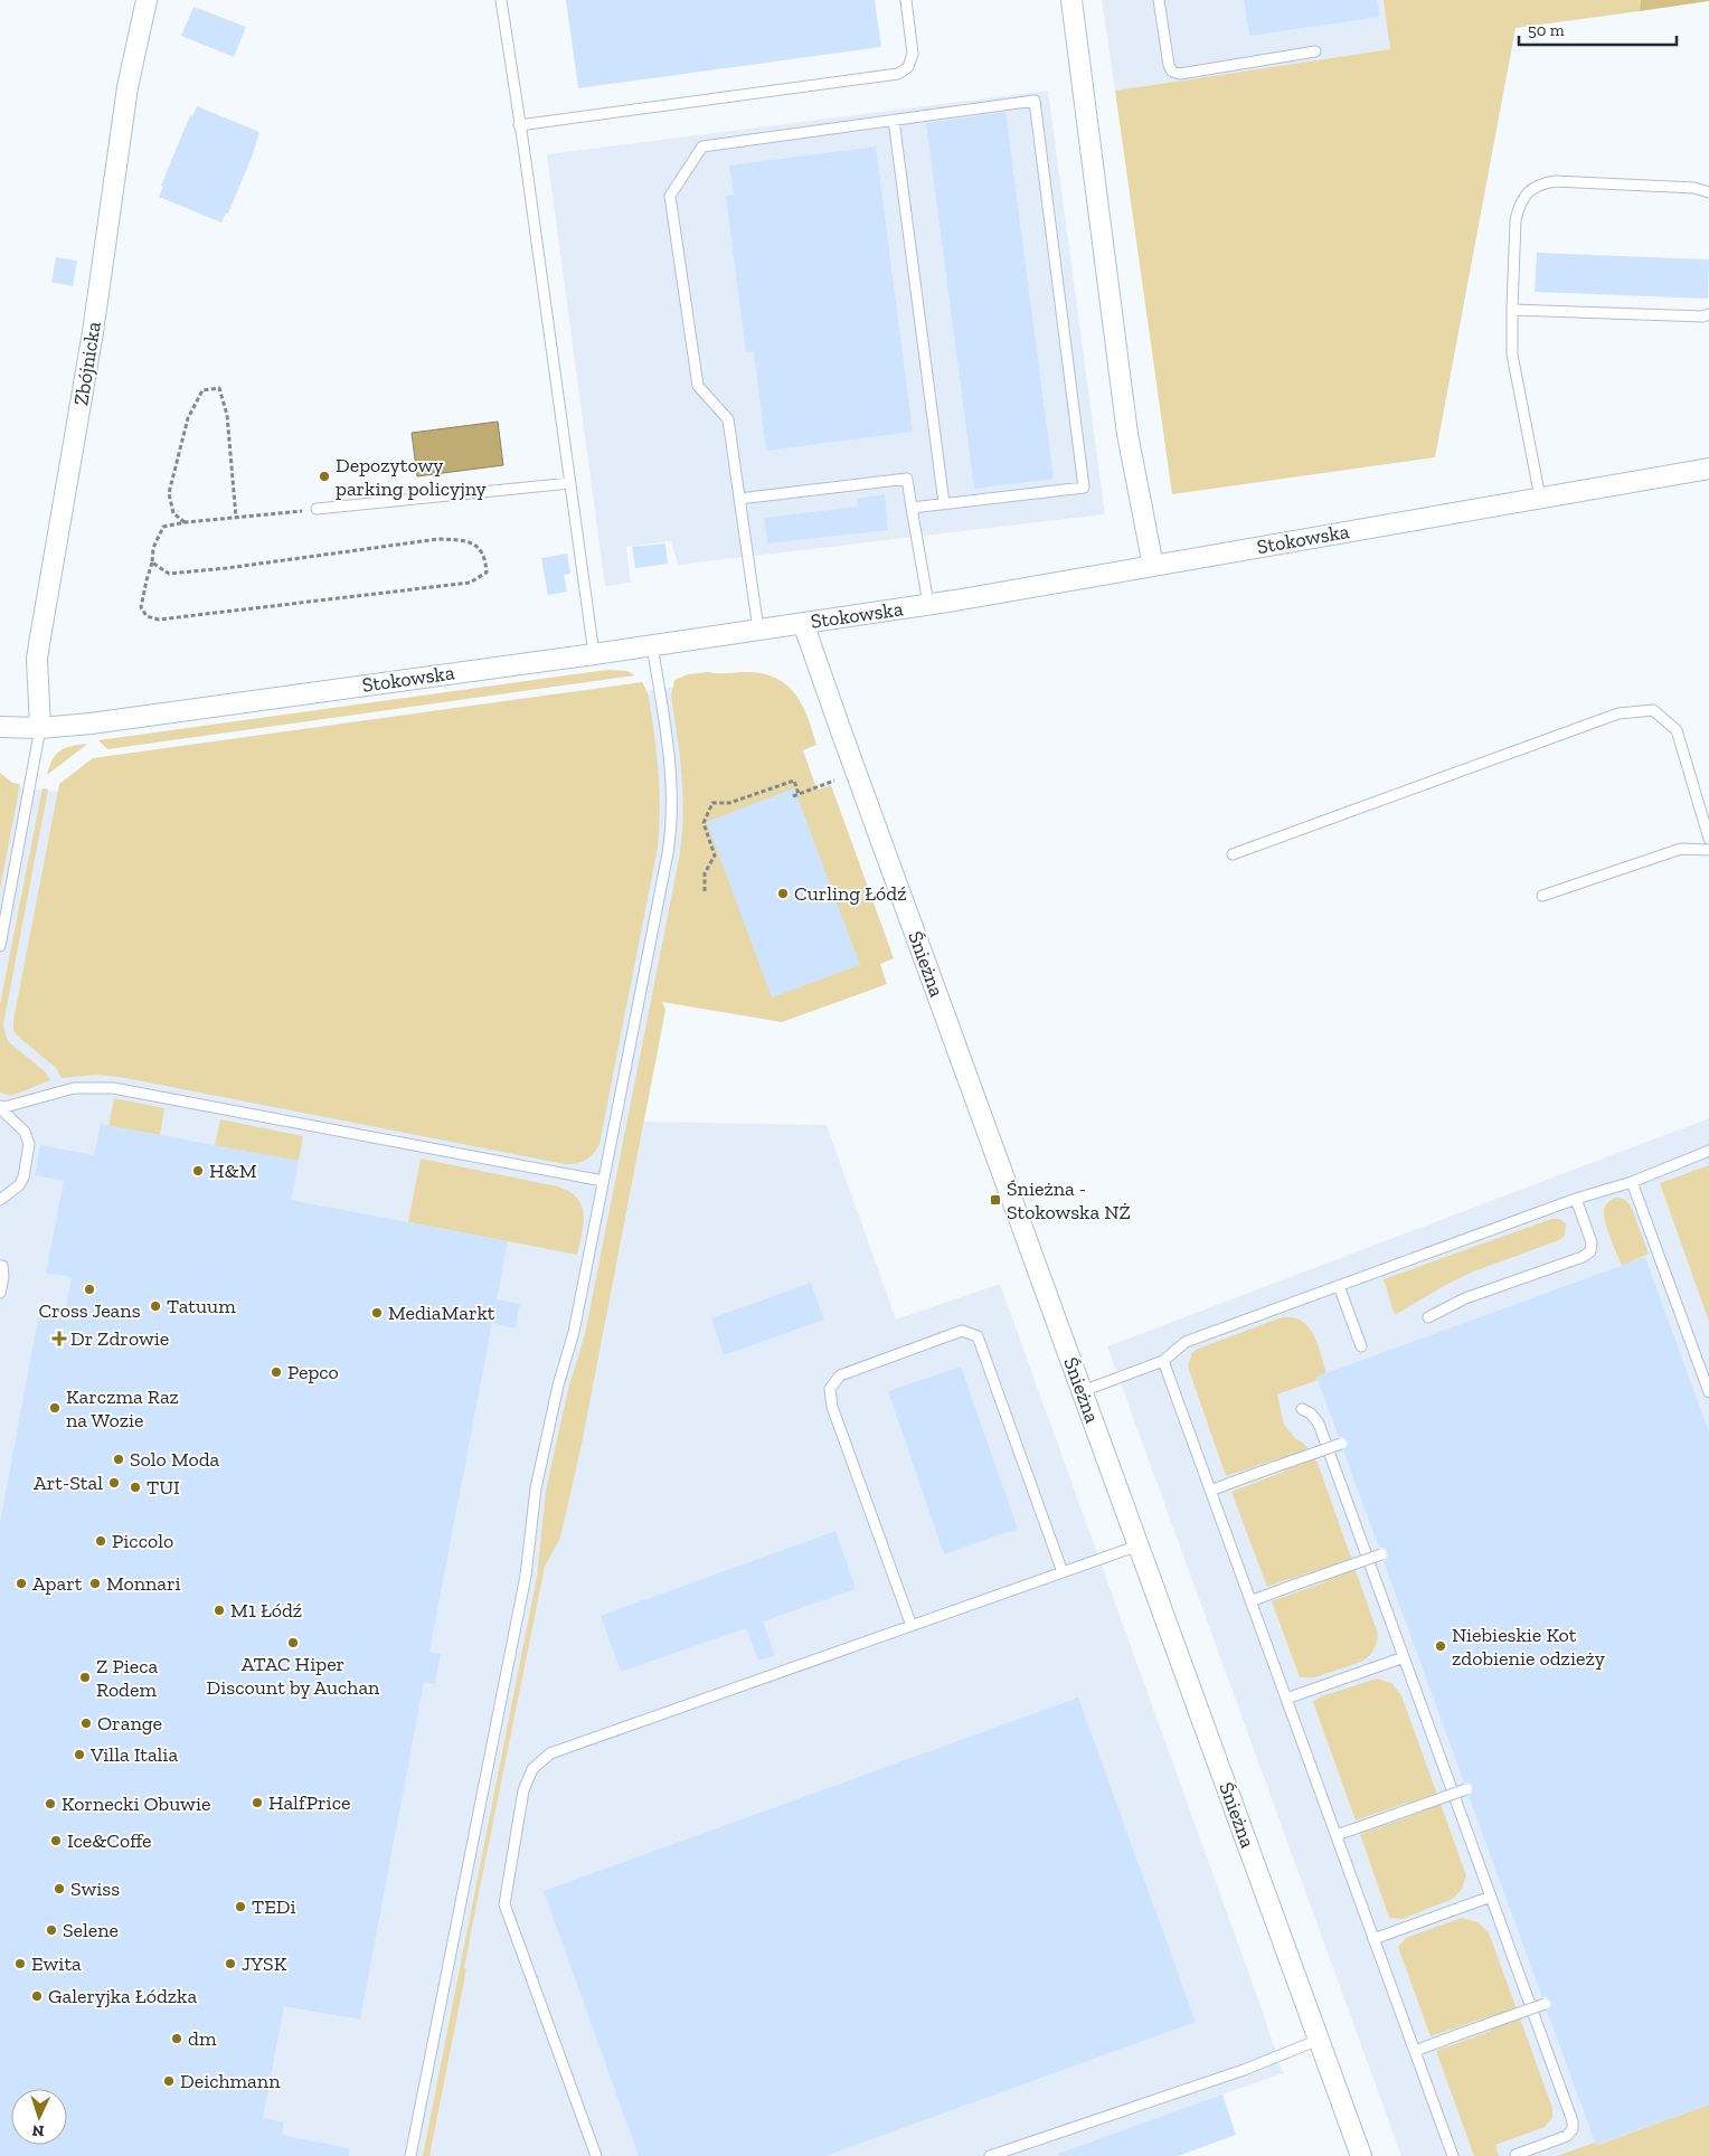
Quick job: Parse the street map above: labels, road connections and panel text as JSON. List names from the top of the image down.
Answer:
{
  "streets": {
    "street": ["Zbójnicka", "Stokowska", "Śnieżna"]
  },
  "crossings": [
    ["Zbójnicka", "Stokowska"],
    ["Stokowska", "Śnieżna"]
  ],
  "places": {
    "other": [
      "Depozytowy parking policyjny",
      "Curling Łódź",
      "H&M",
      "Cross Jeans",
      "Tatuum",
      "MediaMarkt",
      "Pepco",
      "Karczma Raz na Wozie",
      "Solo Moda",
      "Art-Stal",
      "TUI",
      "Piccolo",
      "Apart",
      "Monnari",
      "M1 Łódź",
      "ATAC Hiper Discount by Auchan",
      "Niebieskie Kot zdobienie odzieży",
      "Z Pieca Rodem",
      "Orange",
      "Villa Italia",
      "HalfPrice",
      "Kornecki Obuwie",
      "Ice&Coffe",
      "Swiss",
      "TEDi",
      "Selene",
      "Ewita",
      "JYSK",
      "Galeryjka Łódzka",
      "dm",
      "Deichmann"
    ],
    "transit": ["Śnieżna - Stokowska NŻ"],
    "health": ["Dr Zdrowie"]
  },
  "scale_bar": "50 m",
  "north": "bottom"
}
